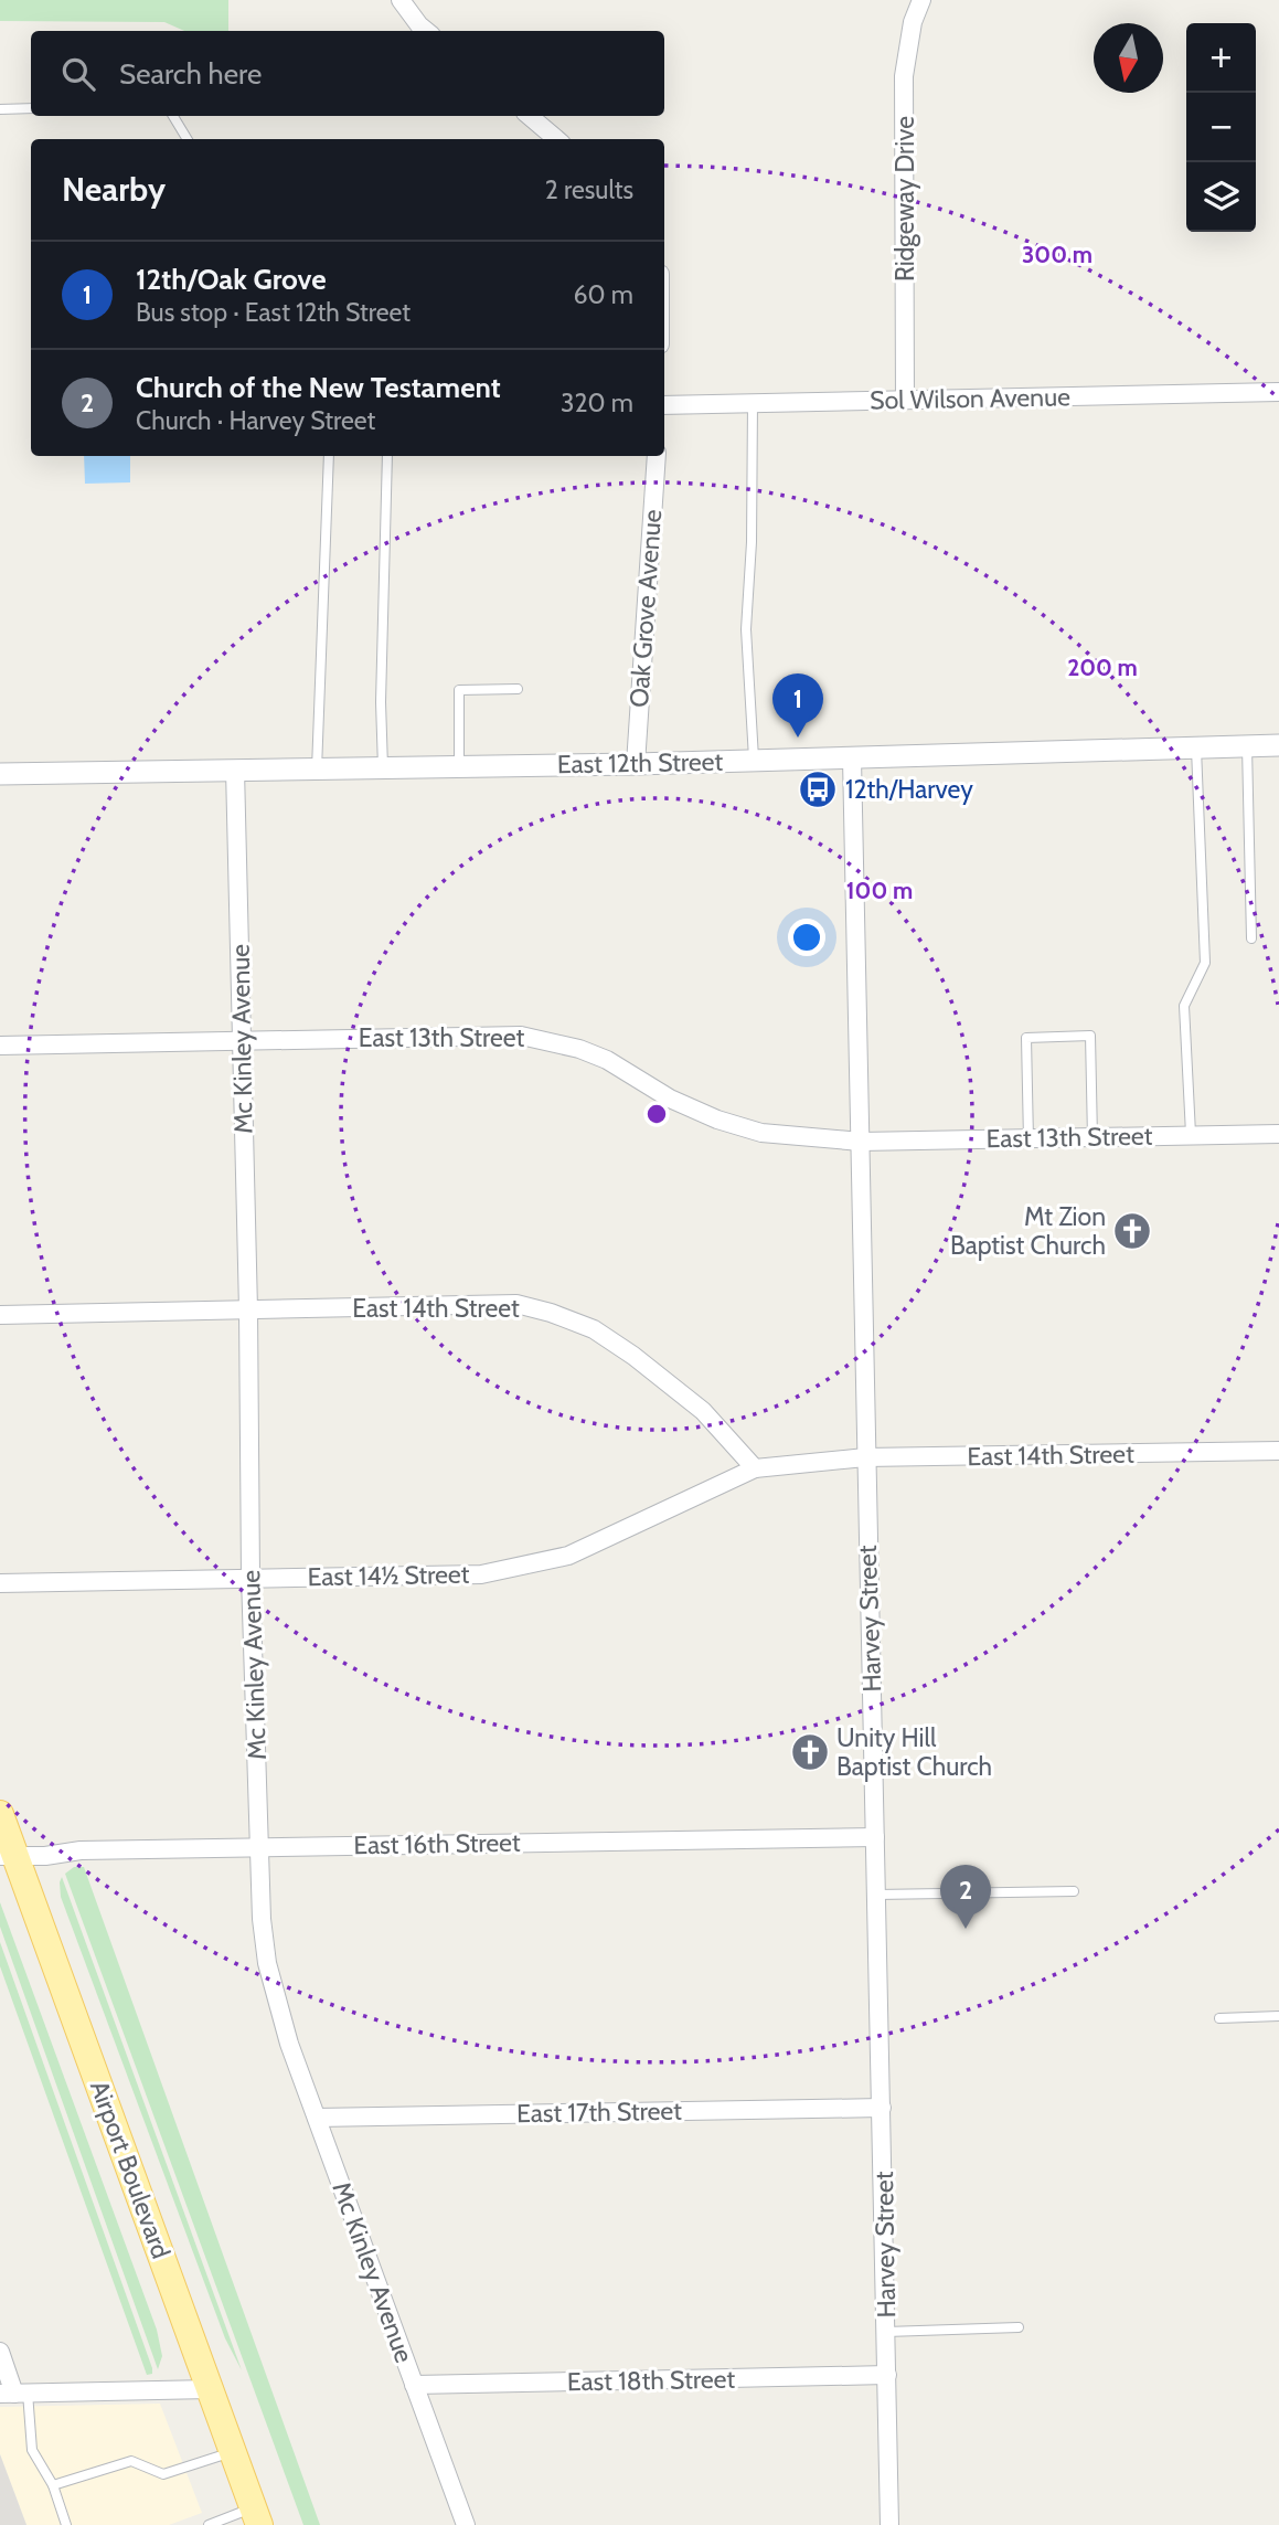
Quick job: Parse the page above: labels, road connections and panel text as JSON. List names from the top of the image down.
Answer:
{
  "streets": {
    "main road": ["Airport Boulevard"],
    "street": [
      "Ridgeway Drive",
      "Sol Wilson Avenue",
      "Oak Grove Avenue",
      "East 12th Street",
      "East 13th Street",
      "Mc Kinley Avenue",
      "East 14th Street",
      "East 14½ Street",
      "Harvey Street",
      "East 16th Street",
      "East 17th Street",
      "East 18th Street"
    ]
  },
  "crossings": [
    ["Ridgeway Drive", "Sol Wilson Avenue"],
    ["Oak Grove Avenue", "East 12th Street"],
    ["East 12th Street", "Mc Kinley Avenue"],
    ["East 12th Street", "Harvey Street"],
    ["East 13th Street", "Mc Kinley Avenue"],
    ["East 13th Street", "Harvey Street"],
    ["Mc Kinley Avenue", "East 14th Street"],
    ["Mc Kinley Avenue", "East 14½ Street"],
    ["Mc Kinley Avenue", "East 16th Street"],
    ["Mc Kinley Avenue", "East 17th Street"],
    ["Mc Kinley Avenue", "East 18th Street"],
    ["East 14th Street", "East 14½ Street"],
    ["East 14th Street", "Harvey Street"],
    ["Harvey Street", "East 16th Street"],
    ["Harvey Street", "East 17th Street"],
    ["Harvey Street", "East 18th Street"],
    ["East 16th Street", "Airport Boulevard"]
  ],
  "places": {
    "bus stop": ["12th/Harvey"],
    "church": ["Mt Zion Baptist Church", "Unity Hill Baptist Church"]
  },
  "north": "bottom",
  "page": {
    "map_buttons": ["+", "−"],
    "search": "Search here",
    "heading": ["Nearby", "2 results"],
    "list": [
      {
        "mark": "1",
        "name": "12th/Oak Grove",
        "note": "Bus stop · East 12th Street",
        "value": "60 m"
      },
      {
        "mark": "2",
        "name": "Church of the New Testament",
        "note": "Church · Harvey Street",
        "value": "320 m"
      }
    ],
    "pins": ["1", "2"]
  },
  "rings": ["300 m", "200 m", "100 m"]
}
